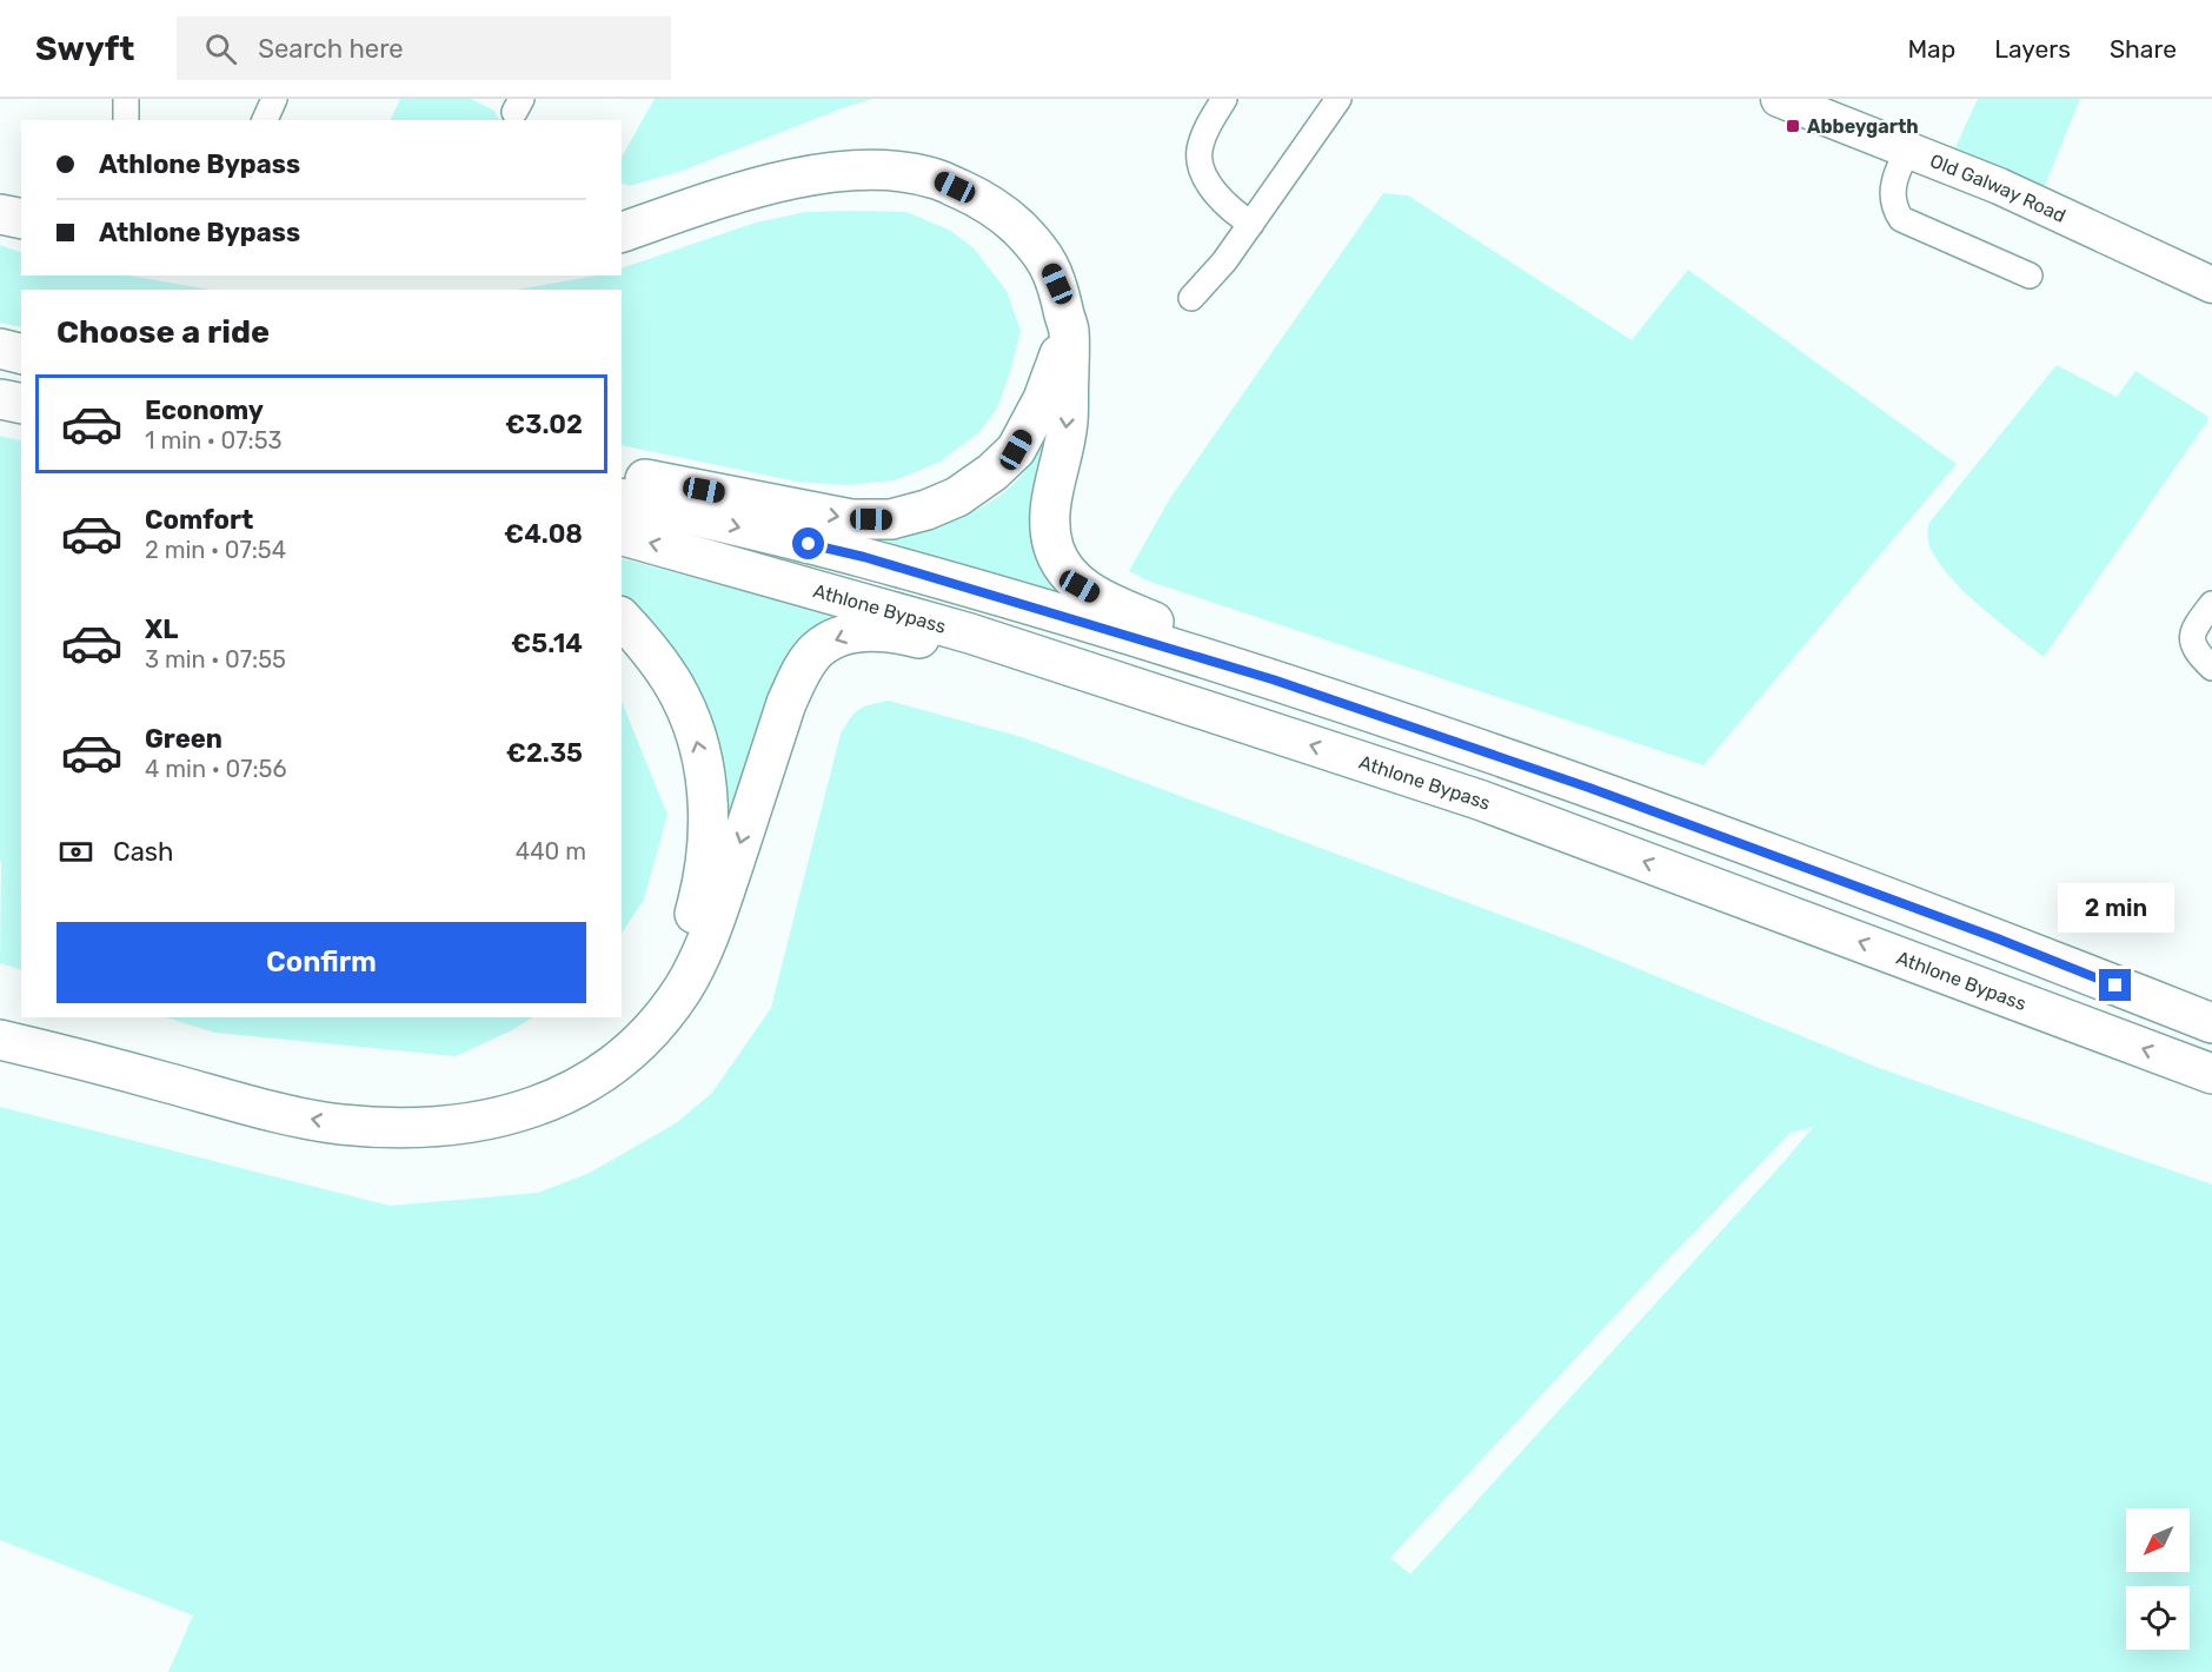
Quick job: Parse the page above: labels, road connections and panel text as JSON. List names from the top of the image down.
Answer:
{
  "streets": {
    "highway": ["Athlone Bypass"],
    "main road": ["Old Galway Road"]
  },
  "places": {
    "transit": ["Abbeygarth"]
  },
  "north": "bottom left",
  "page": {
    "header": "Swyft",
    "search": "Search here",
    "nav": ["Map", "Layers", "Share"],
    "banner": ["Athlone Bypass", "Athlone Bypass"],
    "heading": "Choose a ride",
    "list": [
      {
        "name": "Economy",
        "note": "1 min · 07:53",
        "value": "€3.02"
      },
      {
        "name": "Comfort",
        "note": "2 min · 07:54",
        "value": "€4.08"
      },
      {
        "name": "XL",
        "note": "3 min · 07:55",
        "value": "€5.14"
      },
      {
        "name": "Green",
        "note": "4 min · 07:56",
        "value": "€2.35"
      }
    ],
    "pay": ["Cash", "440 m"],
    "bubble": "2 min",
    "buttons": "Confirm"
  }
}
